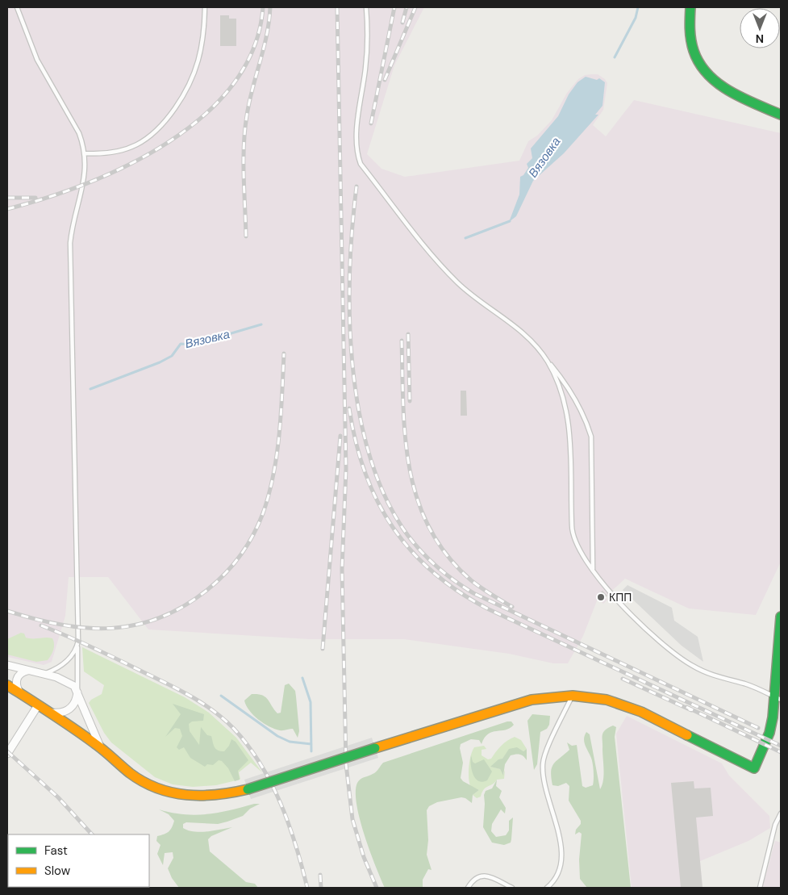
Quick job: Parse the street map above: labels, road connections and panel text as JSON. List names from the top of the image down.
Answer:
{
  "water": ["Вязовка"],
  "places": ["КПП"],
  "legend": ["Fast", "Slow"],
  "north": "bottom"
}
